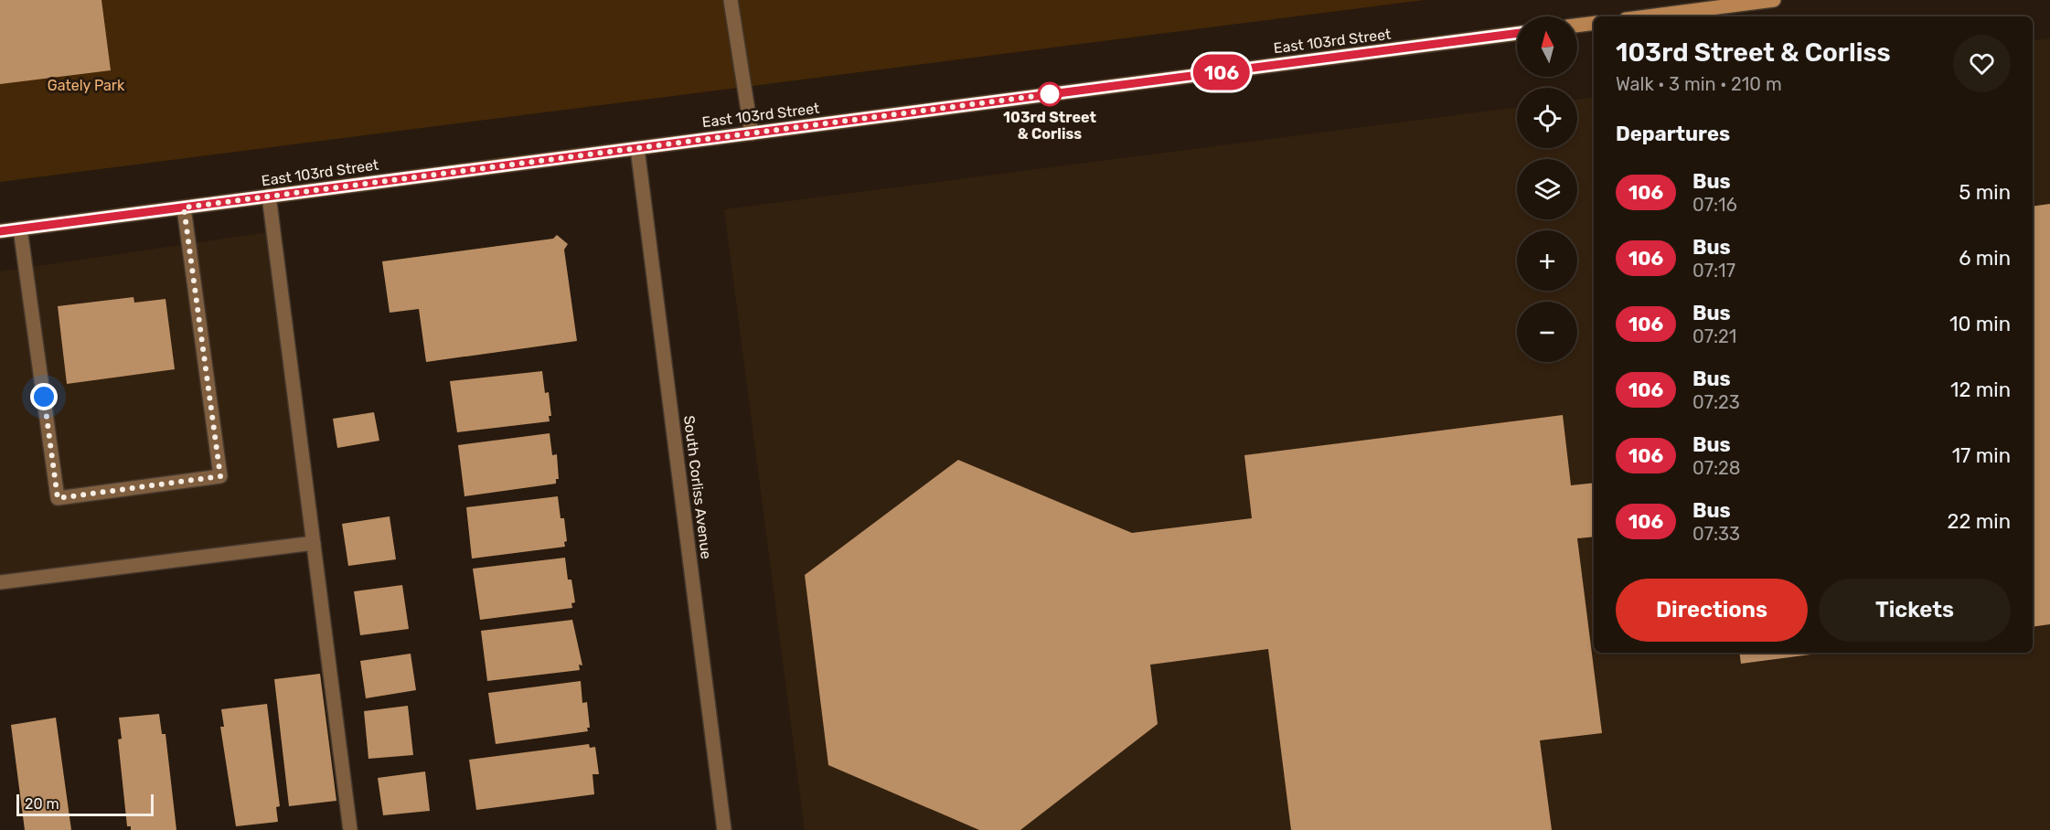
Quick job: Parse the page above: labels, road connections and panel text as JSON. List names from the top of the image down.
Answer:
{
  "streets": {
    "main road": ["East 103rd Street"],
    "street": ["South Corliss Avenue"]
  },
  "crossings": [
    ["East 103rd Street", "South Corliss Avenue"]
  ],
  "parks": ["Gately Park"],
  "places": ["103rd Street & Corliss"],
  "lines": ["bus line 106"],
  "scale_bar": "20 m",
  "north": "top",
  "page": {
    "on_map": "106",
    "map_buttons": ["+", "−"],
    "heading": [
      ["103rd Street & Corliss", "Walk · 3 min · 210 m"],
      "Departures"
    ],
    "list": [
      {
        "mark": "106",
        "name": "Bus",
        "note": "07:16",
        "value": "5 min"
      },
      {
        "mark": "106",
        "name": "Bus",
        "note": "07:17",
        "value": "6 min"
      },
      {
        "mark": "106",
        "name": "Bus",
        "note": "07:21",
        "value": "10 min"
      },
      {
        "mark": "106",
        "name": "Bus",
        "note": "07:23",
        "value": "12 min"
      },
      {
        "mark": "106",
        "name": "Bus",
        "note": "07:28",
        "value": "17 min"
      },
      {
        "mark": "106",
        "name": "Bus",
        "note": "07:33",
        "value": "22 min"
      }
    ],
    "buttons": ["Directions", "Tickets"],
    "scale": "20 m"
  }
}
